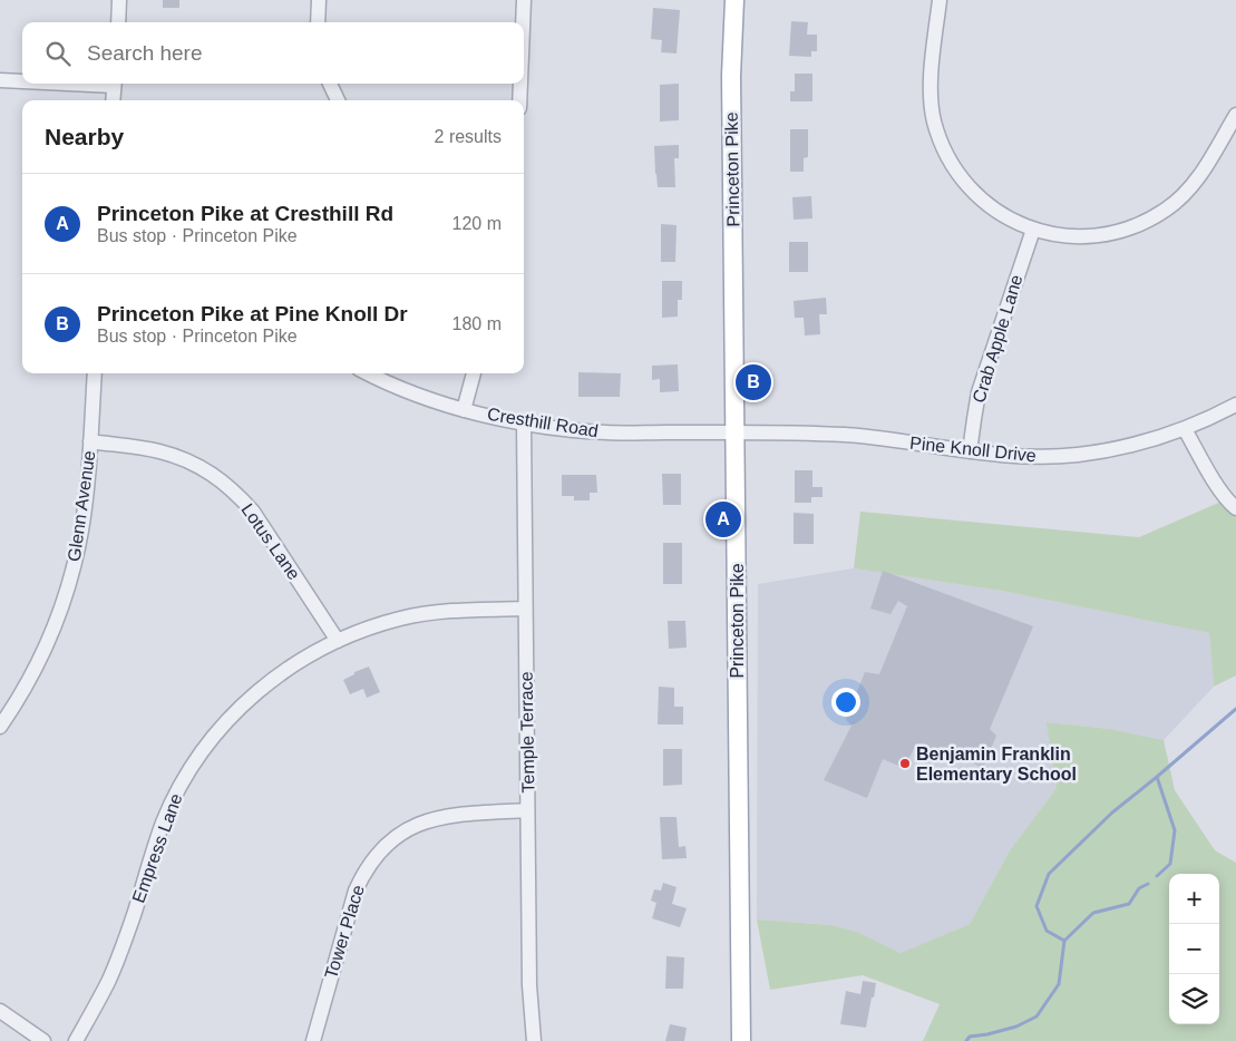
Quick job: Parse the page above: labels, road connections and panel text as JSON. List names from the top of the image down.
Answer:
{
  "streets": {
    "main road": ["Princeton Pike"],
    "street": [
      "Crab Apple Lane",
      "Cresthill Road",
      "Pine Knoll Drive",
      "Glenn Avenue",
      "Lotus Lane",
      "Temple Terrace",
      "Empress Lane",
      "Tower Place"
    ]
  },
  "crossings": [
    ["Princeton Pike", "Cresthill Road"],
    ["Princeton Pike", "Pine Knoll Drive"],
    ["Crab Apple Lane", "Pine Knoll Drive"],
    ["Cresthill Road", "Pine Knoll Drive"],
    ["Cresthill Road", "Temple Terrace"],
    ["Glenn Avenue", "Lotus Lane"],
    ["Lotus Lane", "Empress Lane"],
    ["Temple Terrace", "Empress Lane"],
    ["Temple Terrace", "Tower Place"]
  ],
  "places": ["Benjamin Franklin Elementary School"],
  "page": {
    "search": "Search here",
    "heading": ["Nearby", "2 results"],
    "list": [
      {
        "mark": "A",
        "name": "Princeton Pike at Cresthill Rd",
        "note": "Bus stop · Princeton Pike",
        "value": "120 m"
      },
      {
        "mark": "B",
        "name": "Princeton Pike at Pine Knoll Dr",
        "note": "Bus stop · Princeton Pike",
        "value": "180 m"
      }
    ],
    "pins": ["B", "A"],
    "map_buttons": ["+", "−"]
  }
}
